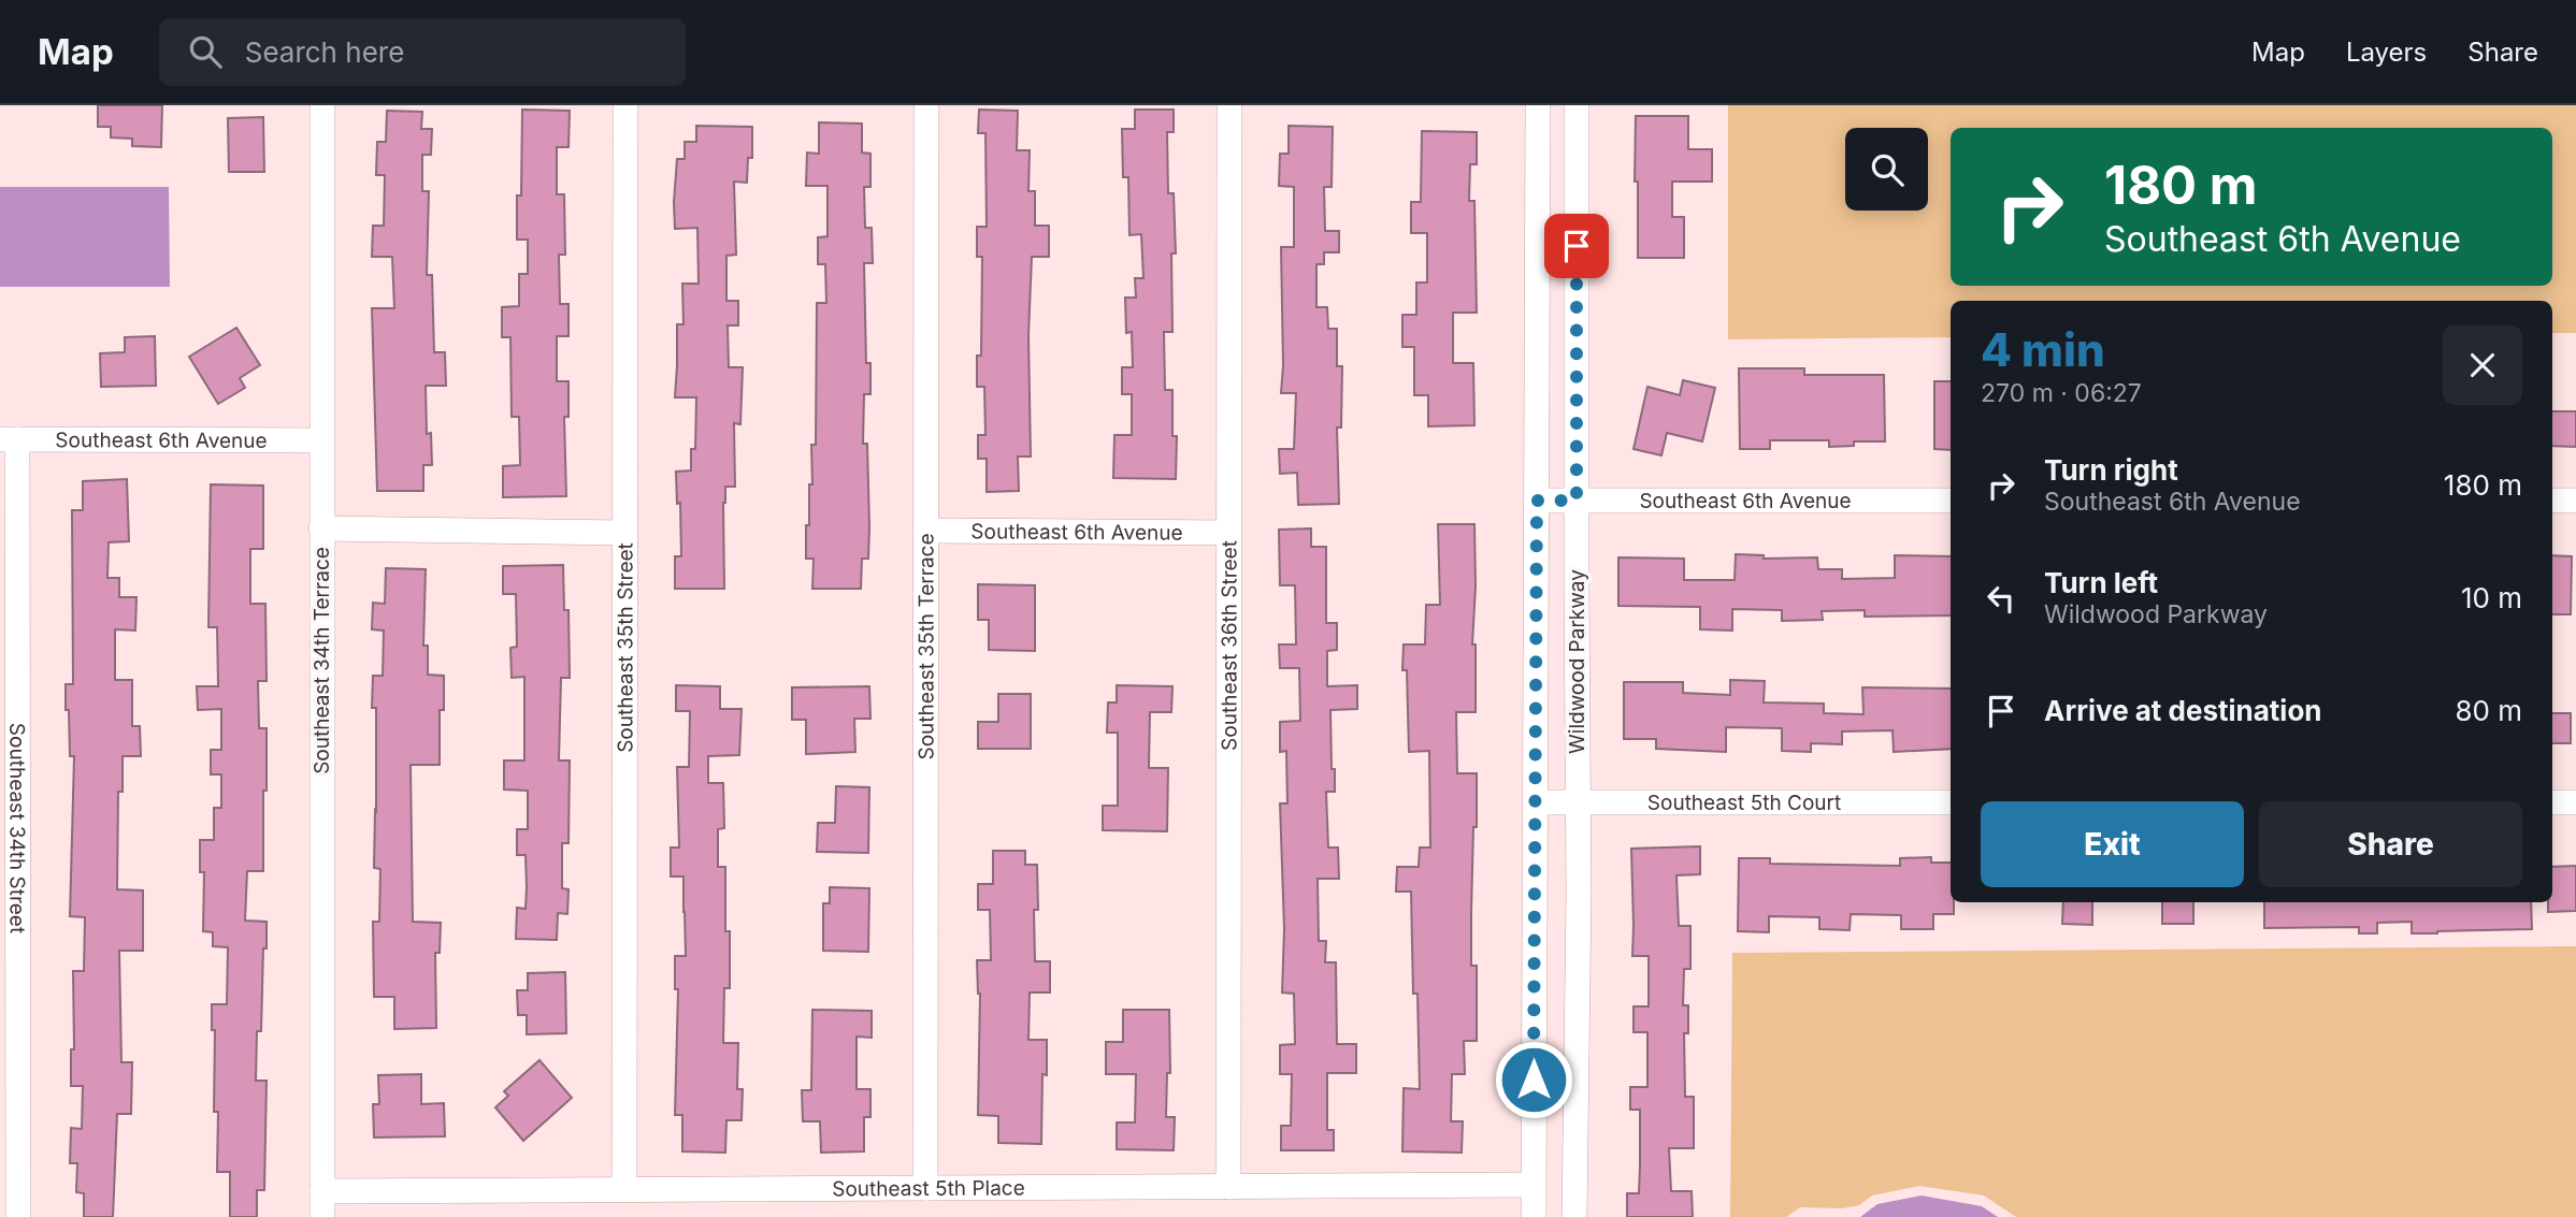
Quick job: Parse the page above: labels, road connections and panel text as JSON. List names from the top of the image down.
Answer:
{
  "streets": {
    "street": [
      "Southeast 6th Avenue",
      "Southeast 36th Street",
      "Southeast 35th Terrace",
      "Southeast 35th Street",
      "Southeast 34th Terrace",
      "Wildwood Parkway",
      "Southeast 5th Court",
      "Southeast 34th Street",
      "Southeast 5th Place"
    ]
  },
  "crossings": [
    ["Southeast 6th Avenue", "Southeast 36th Street"],
    ["Southeast 6th Avenue", "Southeast 35th Terrace"],
    ["Southeast 6th Avenue", "Southeast 34th Terrace"],
    ["Southeast 6th Avenue", "Wildwood Parkway"],
    ["Southeast 6th Avenue", "Southeast 34th Street"],
    ["Southeast 36th Street", "Southeast 5th Place"],
    ["Southeast 35th Terrace", "Southeast 5th Place"],
    ["Southeast 35th Street", "Southeast 5th Place"],
    ["Southeast 34th Terrace", "Southeast 5th Place"],
    ["Wildwood Parkway", "Southeast 5th Court"],
    ["Wildwood Parkway", "Southeast 5th Place"]
  ],
  "page": {
    "header": "Map",
    "search": "Search here",
    "nav": ["Map", "Layers", "Share"],
    "turn": ["180 m", "Southeast 6th Avenue"],
    "heading": ["4 min", "270 m · 06:27"],
    "list": [
      {
        "name": "Turn right",
        "note": "Southeast 6th Avenue",
        "value": "180 m"
      },
      {
        "name": "Turn left",
        "note": "Wildwood Parkway",
        "value": "10 m"
      },
      {
        "name": "Arrive at destination",
        "value": "80 m"
      }
    ],
    "buttons": ["Exit", "Share"]
  }
}
